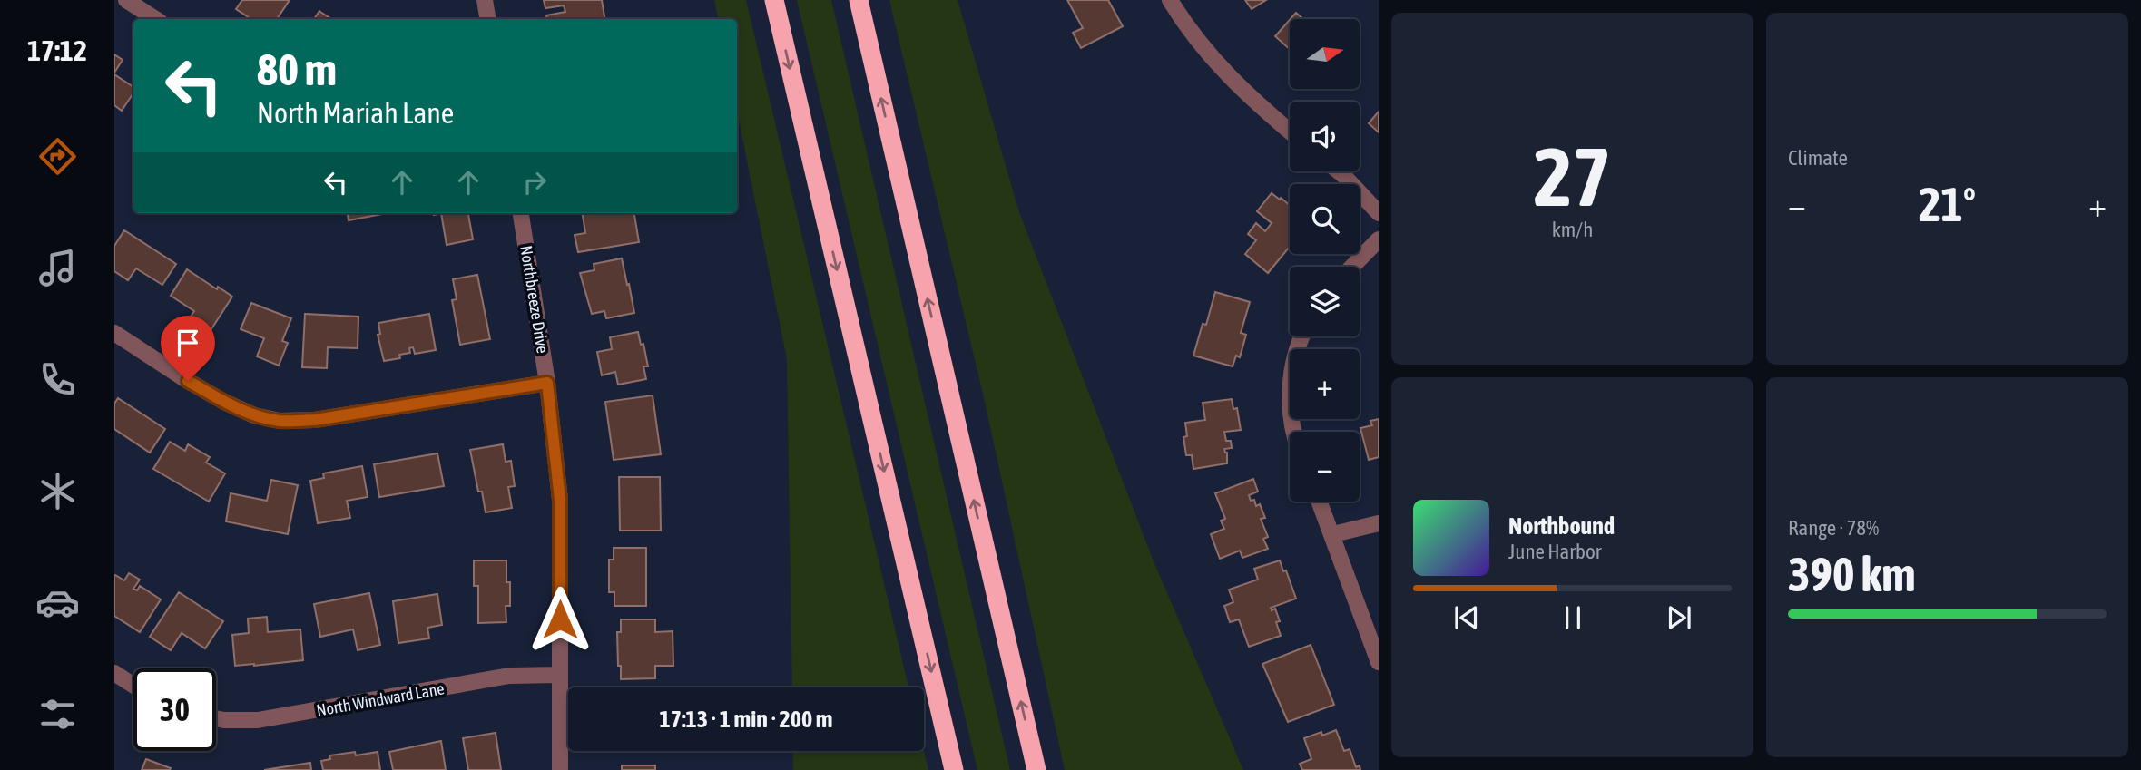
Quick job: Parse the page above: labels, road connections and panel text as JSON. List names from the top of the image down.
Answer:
{
  "streets": {
    "street": ["Northbreeze Drive", "North Windward Lane"]
  },
  "crossings": [
    ["Northbreeze Drive", "North Windward Lane"]
  ],
  "north": "right",
  "page": {
    "tabs": "17:12",
    "tile": [
      ["27", "km/h"],
      "Climate",
      ["Range · 78%", "390 km"]
    ],
    "map_buttons": ["+", "−"],
    "turn": ["80 m", "North Mariah Lane"],
    "heat": ["−", "21°", "+"],
    "song": ["Northbound", "June Harbor"],
    "limit": "30",
    "trip": "17:13 · 1 min · 200 m"
  }
}
